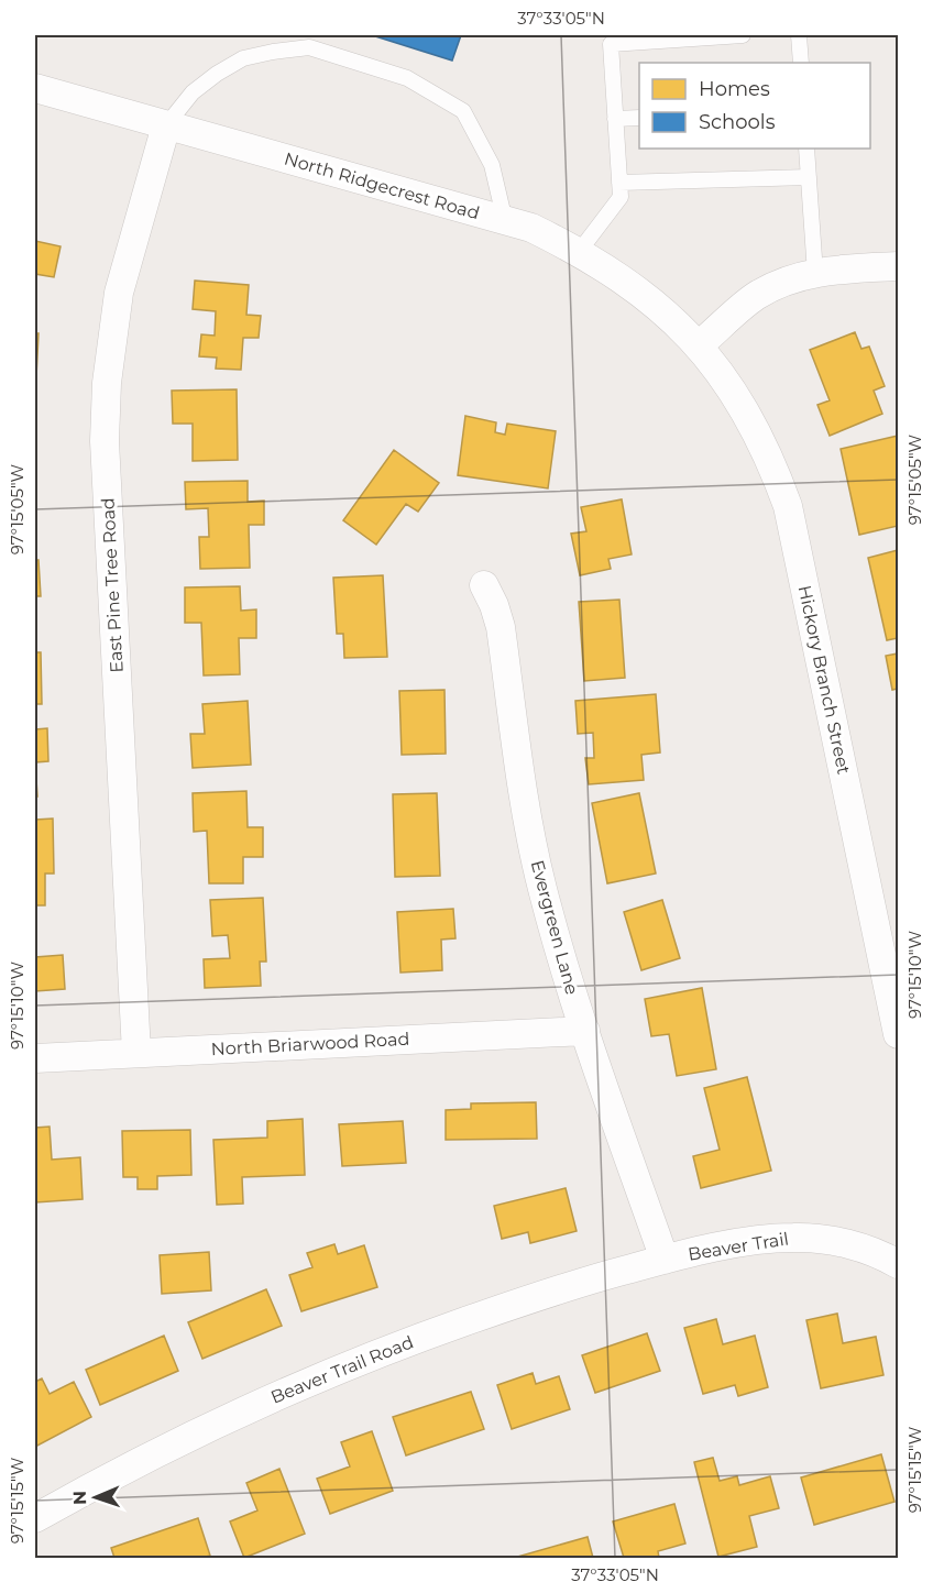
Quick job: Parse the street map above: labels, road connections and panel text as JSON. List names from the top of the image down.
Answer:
{
  "streets": {
    "street": [
      "North Ridgecrest Road",
      "East Pine Tree Road",
      "Hickory Branch Street",
      "Evergreen Lane",
      "North Briarwood Road",
      "Beaver Trail",
      "Beaver Trail Road"
    ]
  },
  "crossings": [
    ["North Ridgecrest Road", "East Pine Tree Road"],
    ["North Ridgecrest Road", "Hickory Branch Street"],
    ["East Pine Tree Road", "North Briarwood Road"],
    ["Evergreen Lane", "North Briarwood Road"],
    ["Evergreen Lane", "Beaver Trail"],
    ["Evergreen Lane", "Beaver Trail Road"],
    ["Beaver Trail", "Beaver Trail Road"]
  ],
  "legend": ["Homes", "Schools"],
  "north": "left",
  "coordinates": [
    "37°33'05\"N",
    "97°15'05\"W",
    "97°15'10\"W",
    "97°15'15\"W"
  ]
}
